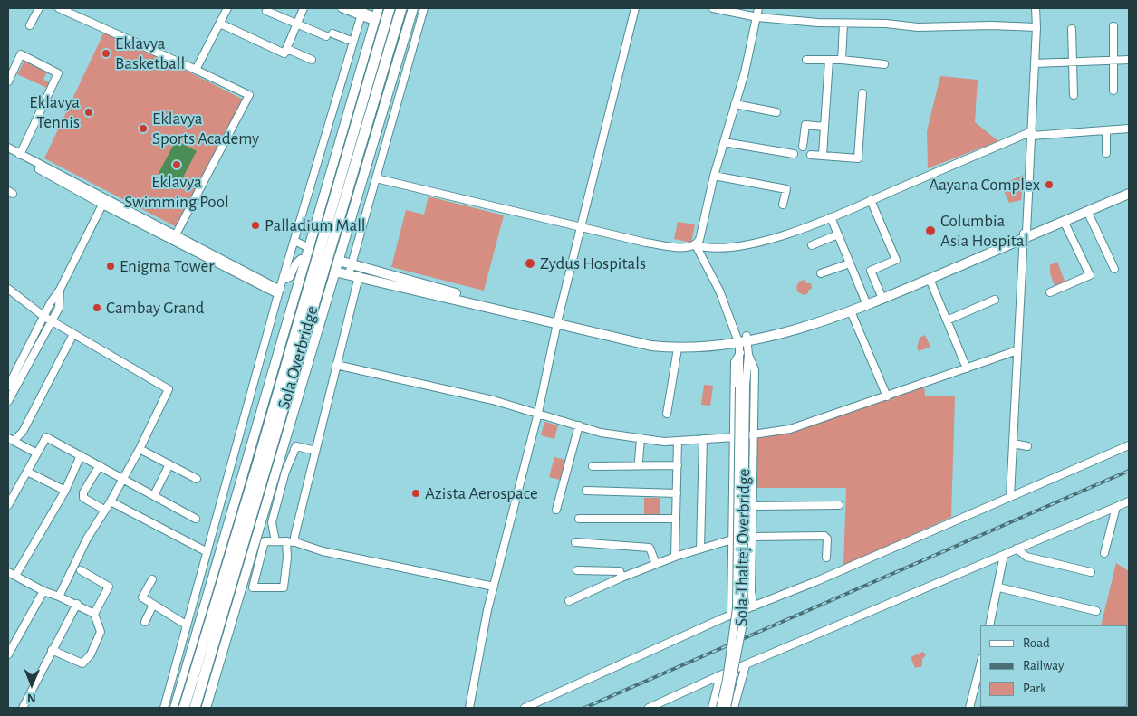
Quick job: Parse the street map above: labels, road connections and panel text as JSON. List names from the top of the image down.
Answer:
{
  "streets": {
    "highway": ["Sola Overbridge"],
    "street": ["Sola-Thaltej Overbridge"]
  },
  "places": [
    "Eklavya Basketball",
    "Eklavya Tennis",
    "Eklavya Sports Academy",
    "Eklavya Swimming Pool",
    "Aayana Complex",
    "Palladium Mall",
    "Columbia Asia Hospital",
    "Zydus Hospitals",
    "Enigma Tower",
    "Cambay Grand",
    "Azista Aerospace"
  ],
  "legend": ["Road", "Railway", "Park"],
  "north": "bottom"
}
